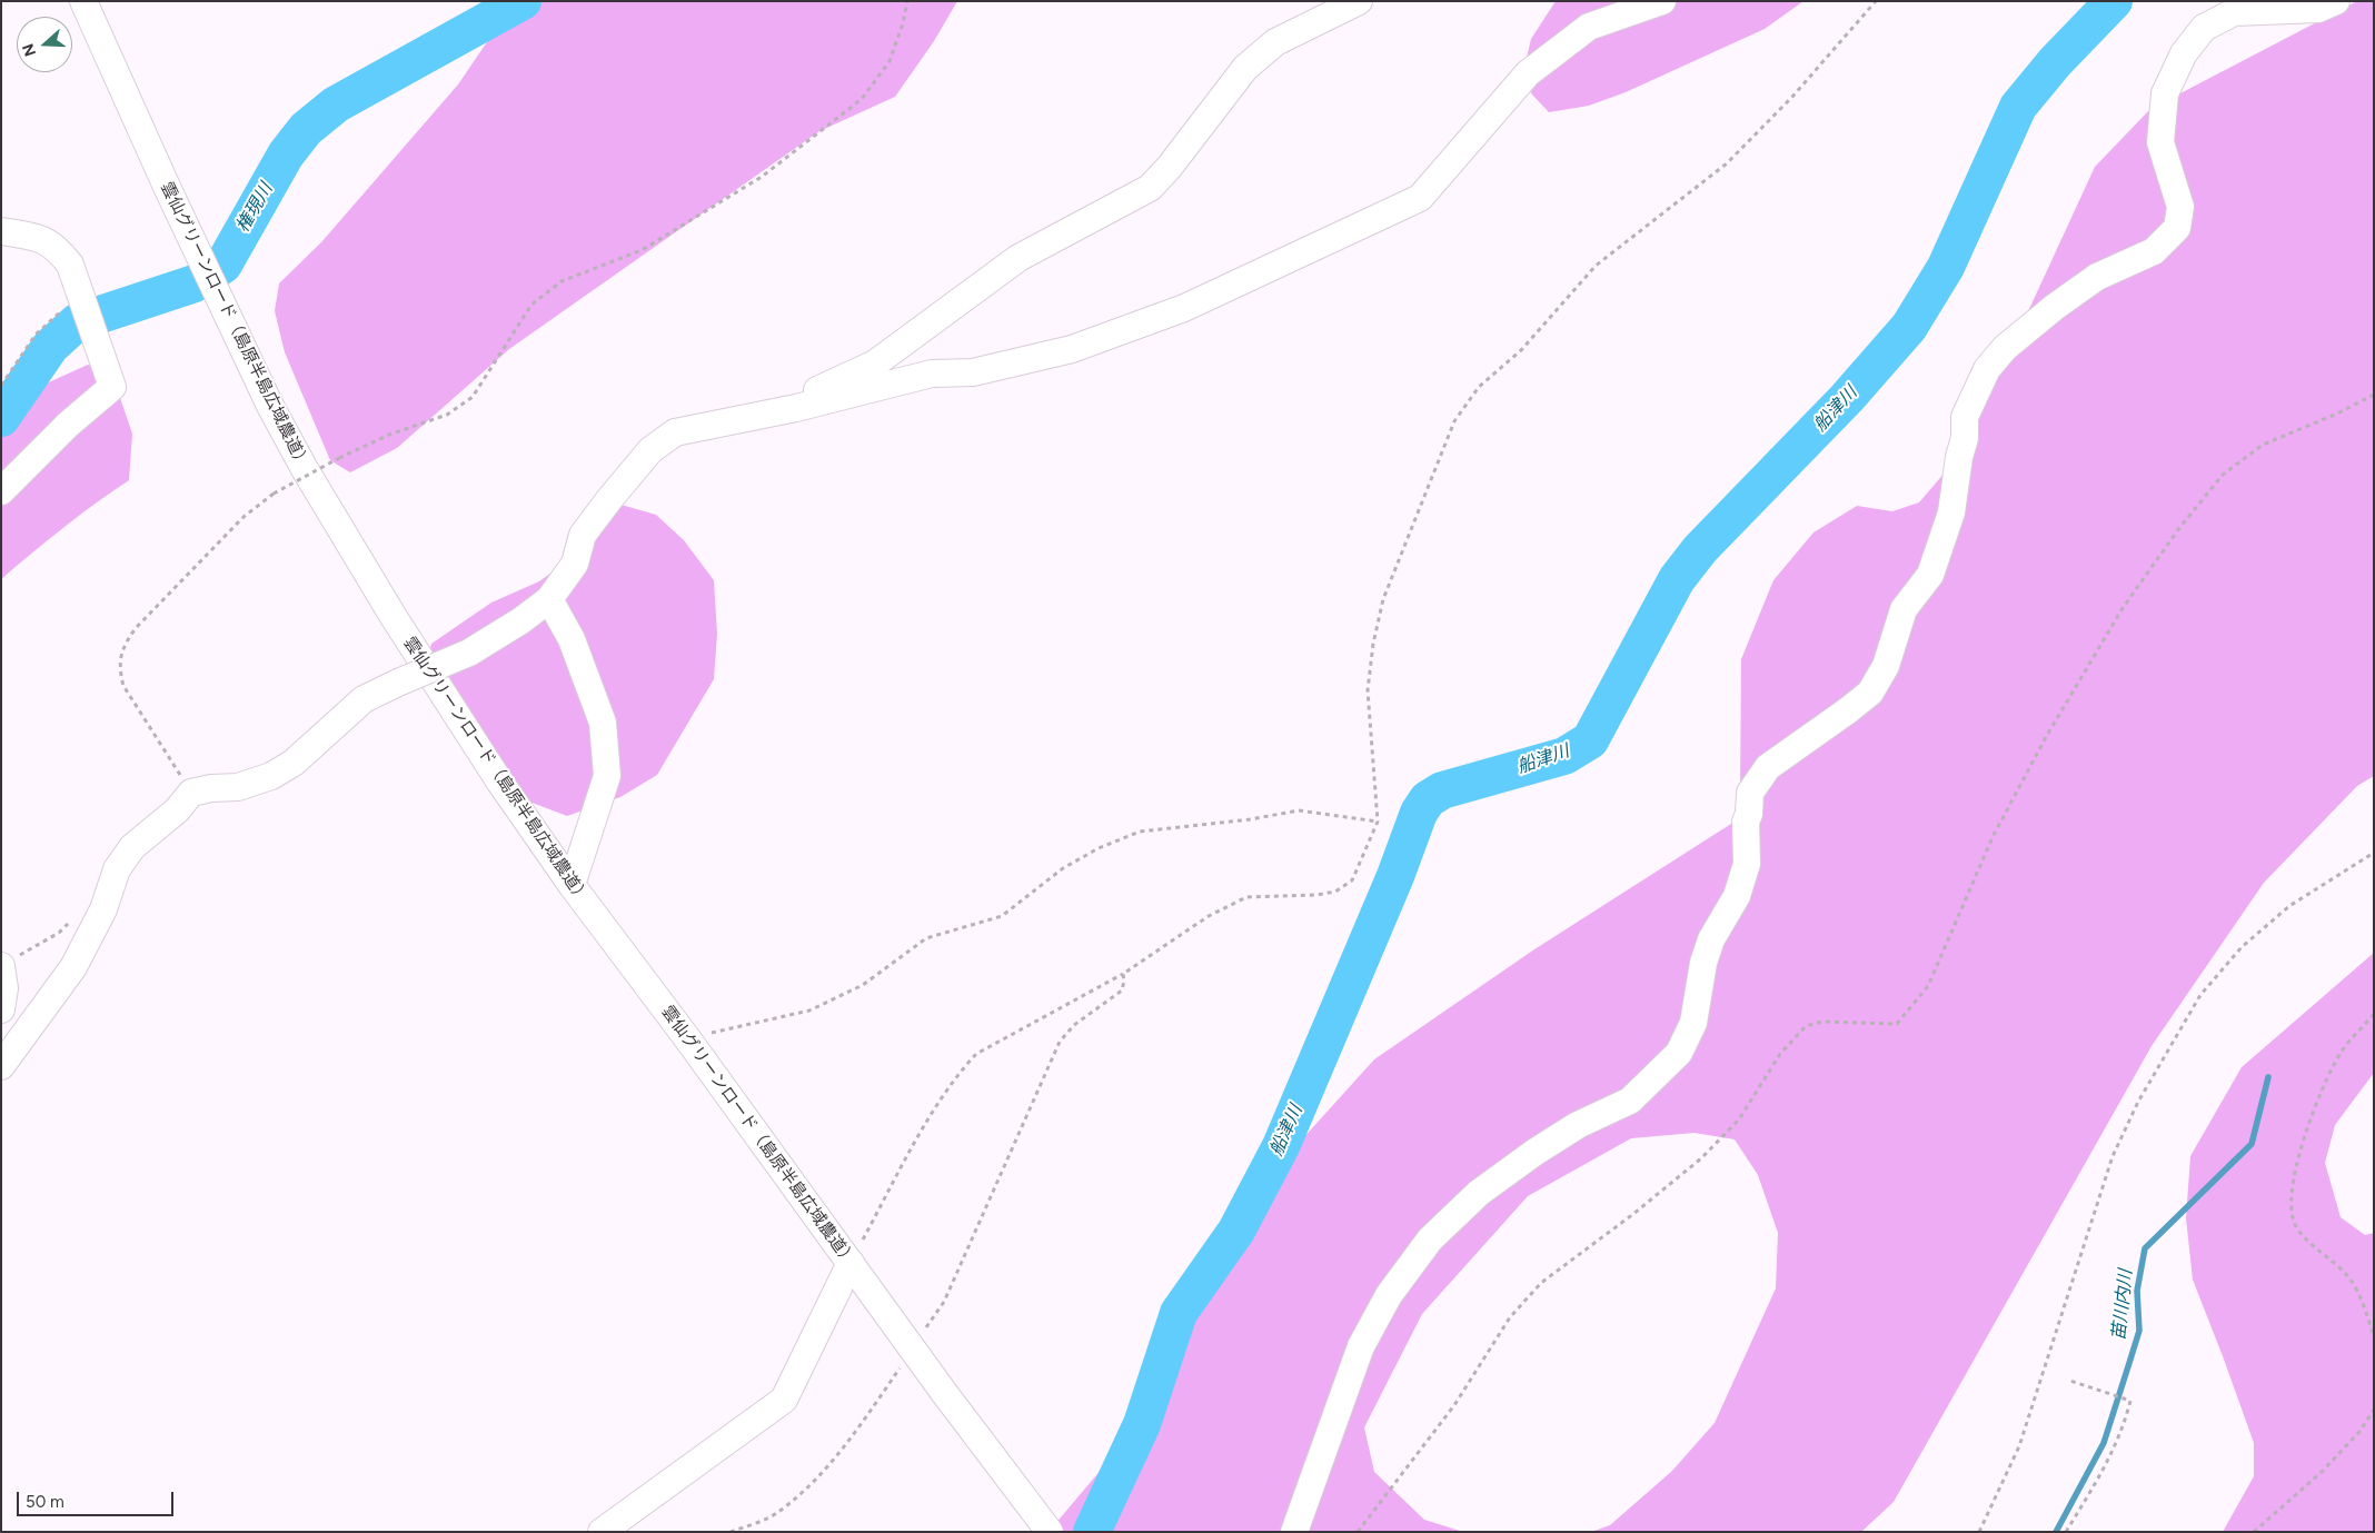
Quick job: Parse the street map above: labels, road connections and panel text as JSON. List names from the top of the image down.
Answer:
{
  "streets": {
    "street": ["雲仙グリーンロード（島原半島広域農道）"]
  },
  "water": ["権現川", "船津川", "苗川内川"],
  "scale_bar": "50 m",
  "north": "left"
}
